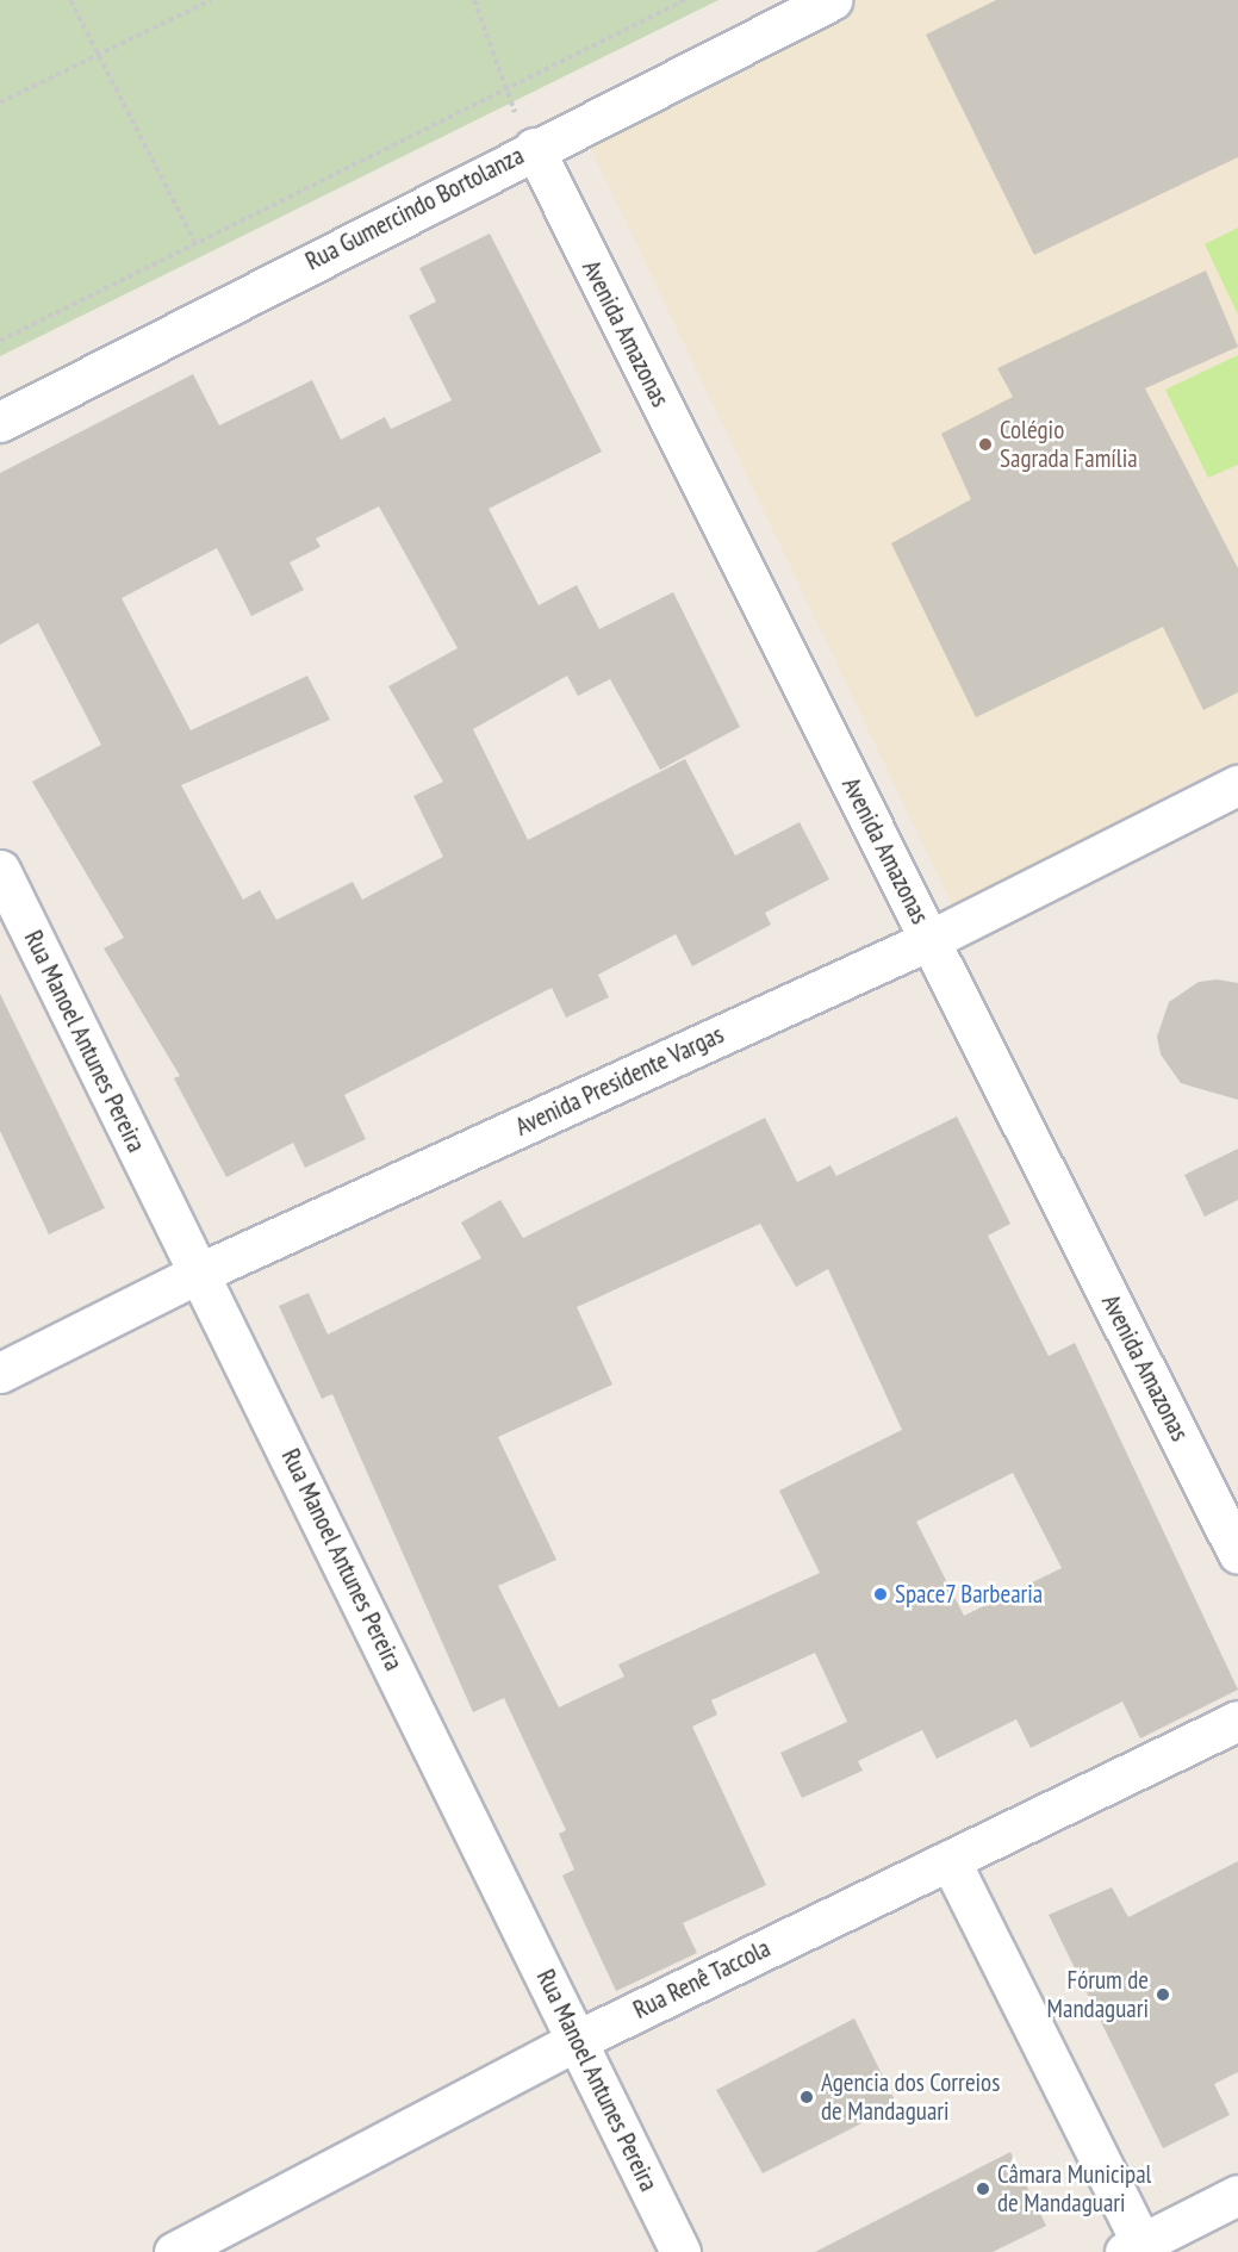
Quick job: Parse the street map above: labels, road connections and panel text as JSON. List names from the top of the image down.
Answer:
{
  "streets": {
    "street": [
      "Rua Gumercindo Bortolanza",
      "Avenida Amazonas",
      "Rua Manoel Antunes Pereira",
      "Avenida Presidente Vargas",
      "Rua Renê Taccola"
    ]
  },
  "crossings": [
    ["Rua Gumercindo Bortolanza", "Avenida Amazonas"],
    ["Avenida Amazonas", "Avenida Presidente Vargas"],
    ["Rua Manoel Antunes Pereira", "Avenida Presidente Vargas"],
    ["Rua Manoel Antunes Pereira", "Rua Renê Taccola"]
  ],
  "places": [
    "Colégio Sagrada Família",
    "Space7 Barbearia",
    "Fórum de Mandaguari",
    "Agencia dos Correios de Mandaguari",
    "Câmara Municipal de Mandaguari"
  ]
}
